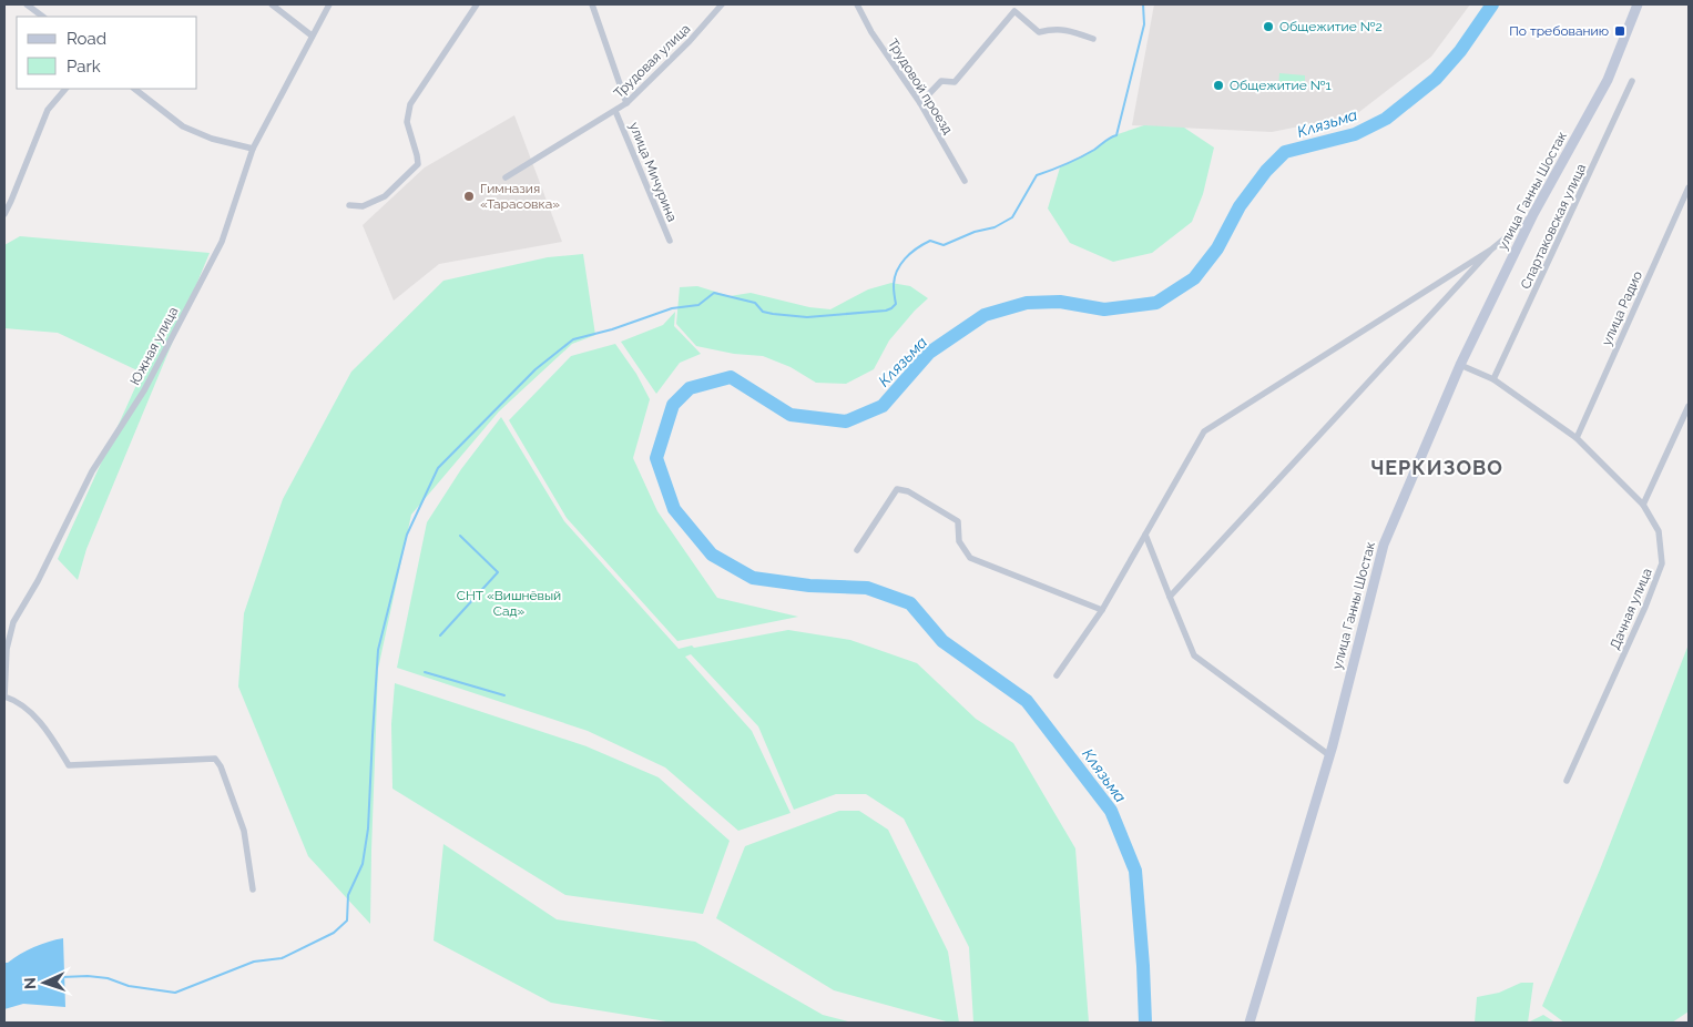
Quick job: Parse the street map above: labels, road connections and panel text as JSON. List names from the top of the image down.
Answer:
{
  "streets": {
    "main road": ["улица Ганны Шостак"],
    "street": [
      "Трудовая улица",
      "Трудовой проезд",
      "улица Мичурина",
      "Спартаковская улица",
      "улица Радио",
      "Южная улица",
      "Дачная улица"
    ]
  },
  "crossings": [
    ["Трудовая улица", "улица Мичурина"],
    ["улица Ганны Шостак", "Дачная улица"],
    ["Спартаковская улица", "Дачная улица"],
    ["улица Радио", "Дачная улица"]
  ],
  "districts": ["ЧЕРКИЗОВО"],
  "water": ["Клязьма"],
  "parks": ["СНТ «Вишнёвый Сад»"],
  "places": {
    "other": ["Общежитие №2", "Общежитие №1", "Гимназия «Тарасовка»"],
    "transit": ["По требованию"]
  },
  "legend": ["Road", "Park"],
  "north": "left"
}
